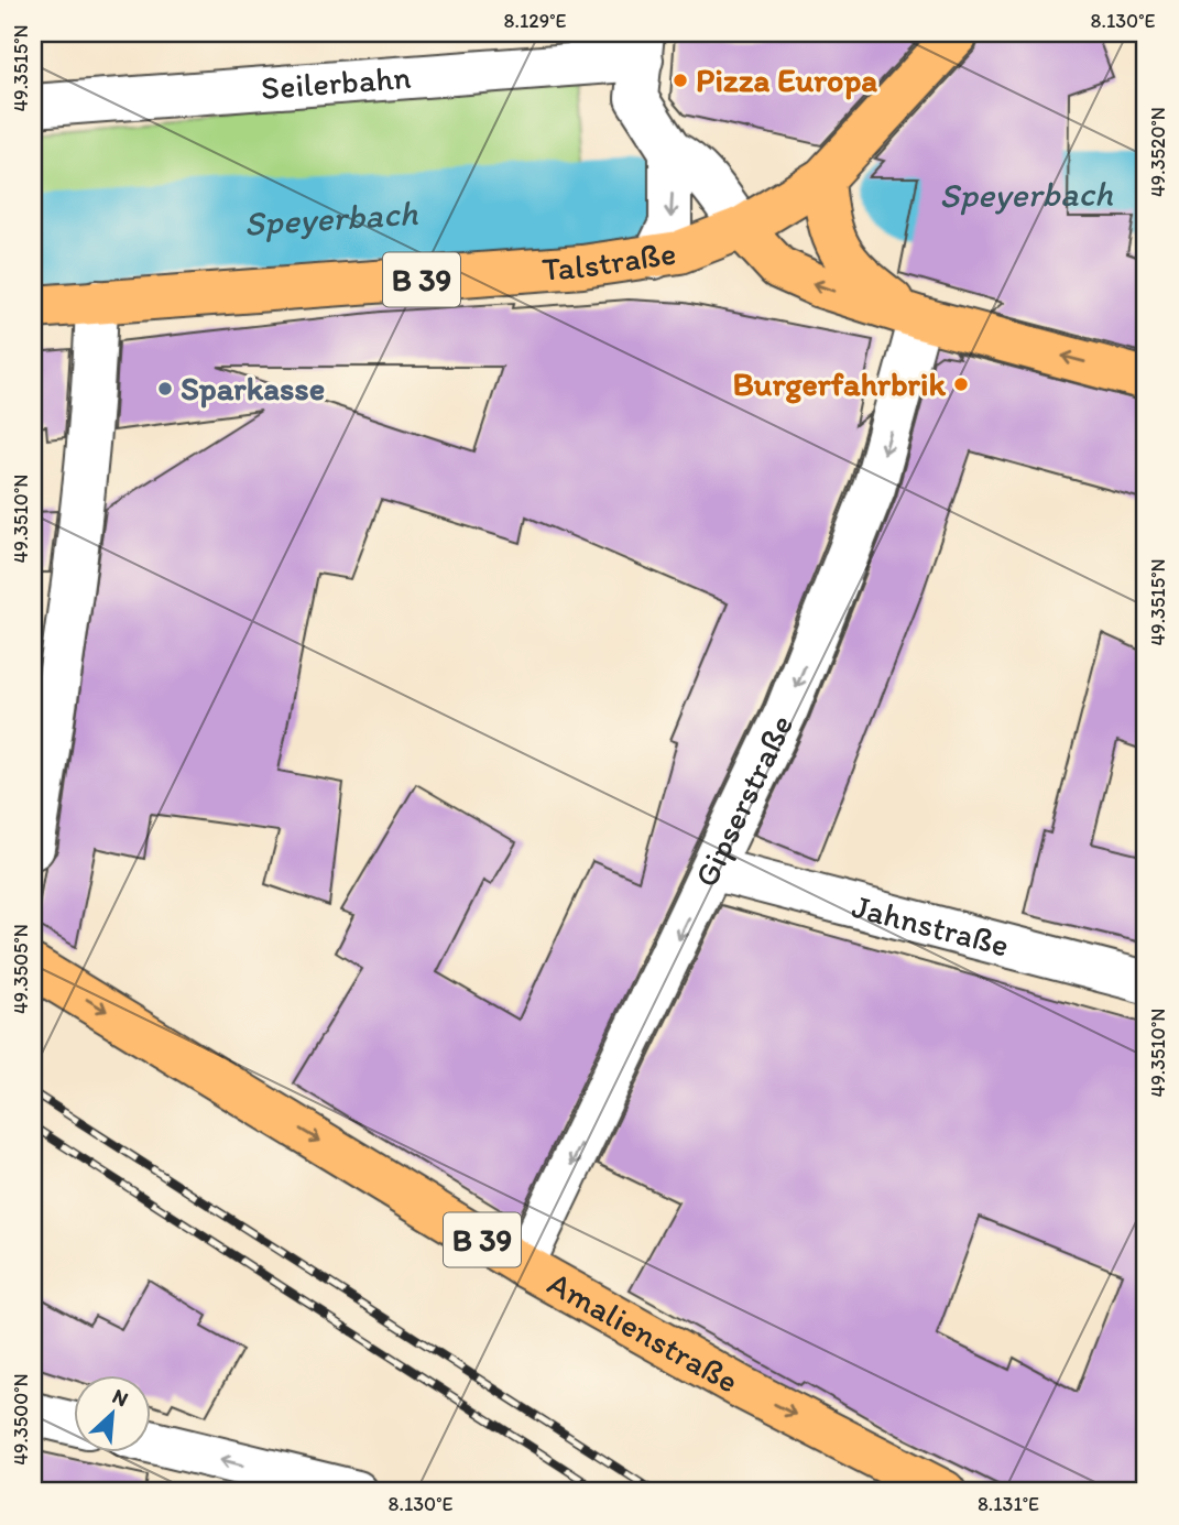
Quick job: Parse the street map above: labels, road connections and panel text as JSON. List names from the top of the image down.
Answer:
{
  "streets": {
    "main road": ["Talstraße", "B 39", "Amalienstraße"],
    "street": ["Seilerbahn", "Gipserstraße", "Jahnstraße"]
  },
  "crossings": [
    ["Gipserstraße", "Jahnstraße"],
    ["Gipserstraße", "Amalienstraße"]
  ],
  "one_way": ["Gipserstraße", "Amalienstraße"],
  "water": ["Speyerbach"],
  "places": ["Pizza Europa", "Burgerfahrbrik", "Sparkasse"],
  "north": "top right",
  "coordinates": [
    "8.129°E",
    "8.130°E",
    "49.3515°N",
    "49.3520°N",
    "49.3510°N",
    "49.3505°N",
    "49.3500°N",
    "8.131°E"
  ]
}
